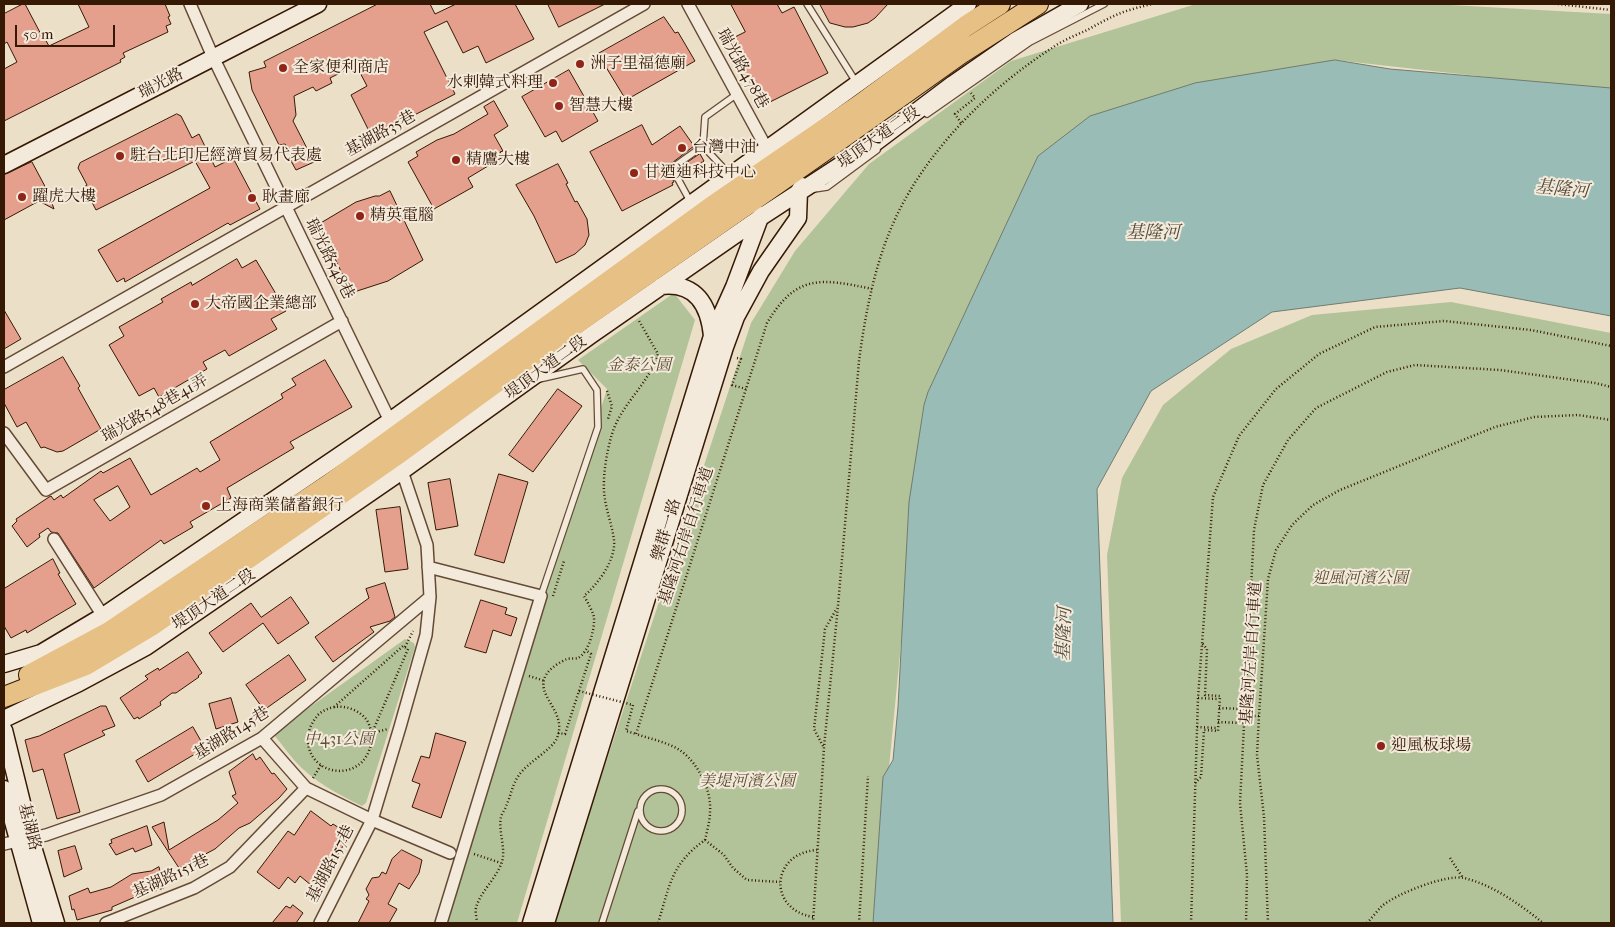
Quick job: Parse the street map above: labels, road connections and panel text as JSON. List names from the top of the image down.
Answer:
{
  "streets": {
    "highway": ["堤頂大道二段"],
    "street": [
      "瑞光路478巷",
      "瑞光路",
      "基湖路35巷",
      "瑞光路548巷",
      "瑞光路548巷41弄",
      "樂群一路",
      "基湖路145巷",
      "基湖路",
      "基湖路157巷",
      "基湖路151巷"
    ],
    "path": ["基隆河右岸自行車道", "基隆河左岸自行車道"]
  },
  "crossings": [
    ["瑞光路478巷", "堤頂大道二段"],
    ["瑞光路478巷", "樂群一路"],
    ["瑞光路", "瑞光路548巷"],
    ["基湖路35巷", "瑞光路548巷"],
    ["堤頂大道二段", "瑞光路548巷"],
    ["堤頂大道二段", "樂群一路"],
    ["堤頂大道二段", "基湖路157巷"],
    ["瑞光路548巷", "瑞光路548巷41弄"],
    ["基湖路145巷", "基湖路"],
    ["基湖路145巷", "基湖路157巷"]
  ],
  "water": ["基隆河"],
  "parks": [
    "金泰公園",
    "迎風河濱公園",
    "中431公園",
    "美堤河濱公園"
  ],
  "places": [
    "洲子里福德廟",
    "全家便利商店",
    "水剌韓式料理",
    "智慧大樓",
    "台灣中油",
    "駐台北印尼經濟貿易代表處",
    "精鷹大樓",
    "甘迺迪科技中心",
    "躍虎大樓",
    "耿畫廊",
    "精英電腦",
    "大帝國企業總部",
    "上海商業儲蓄銀行",
    "迎風板球場"
  ],
  "scale_bar": "50 m"
}
